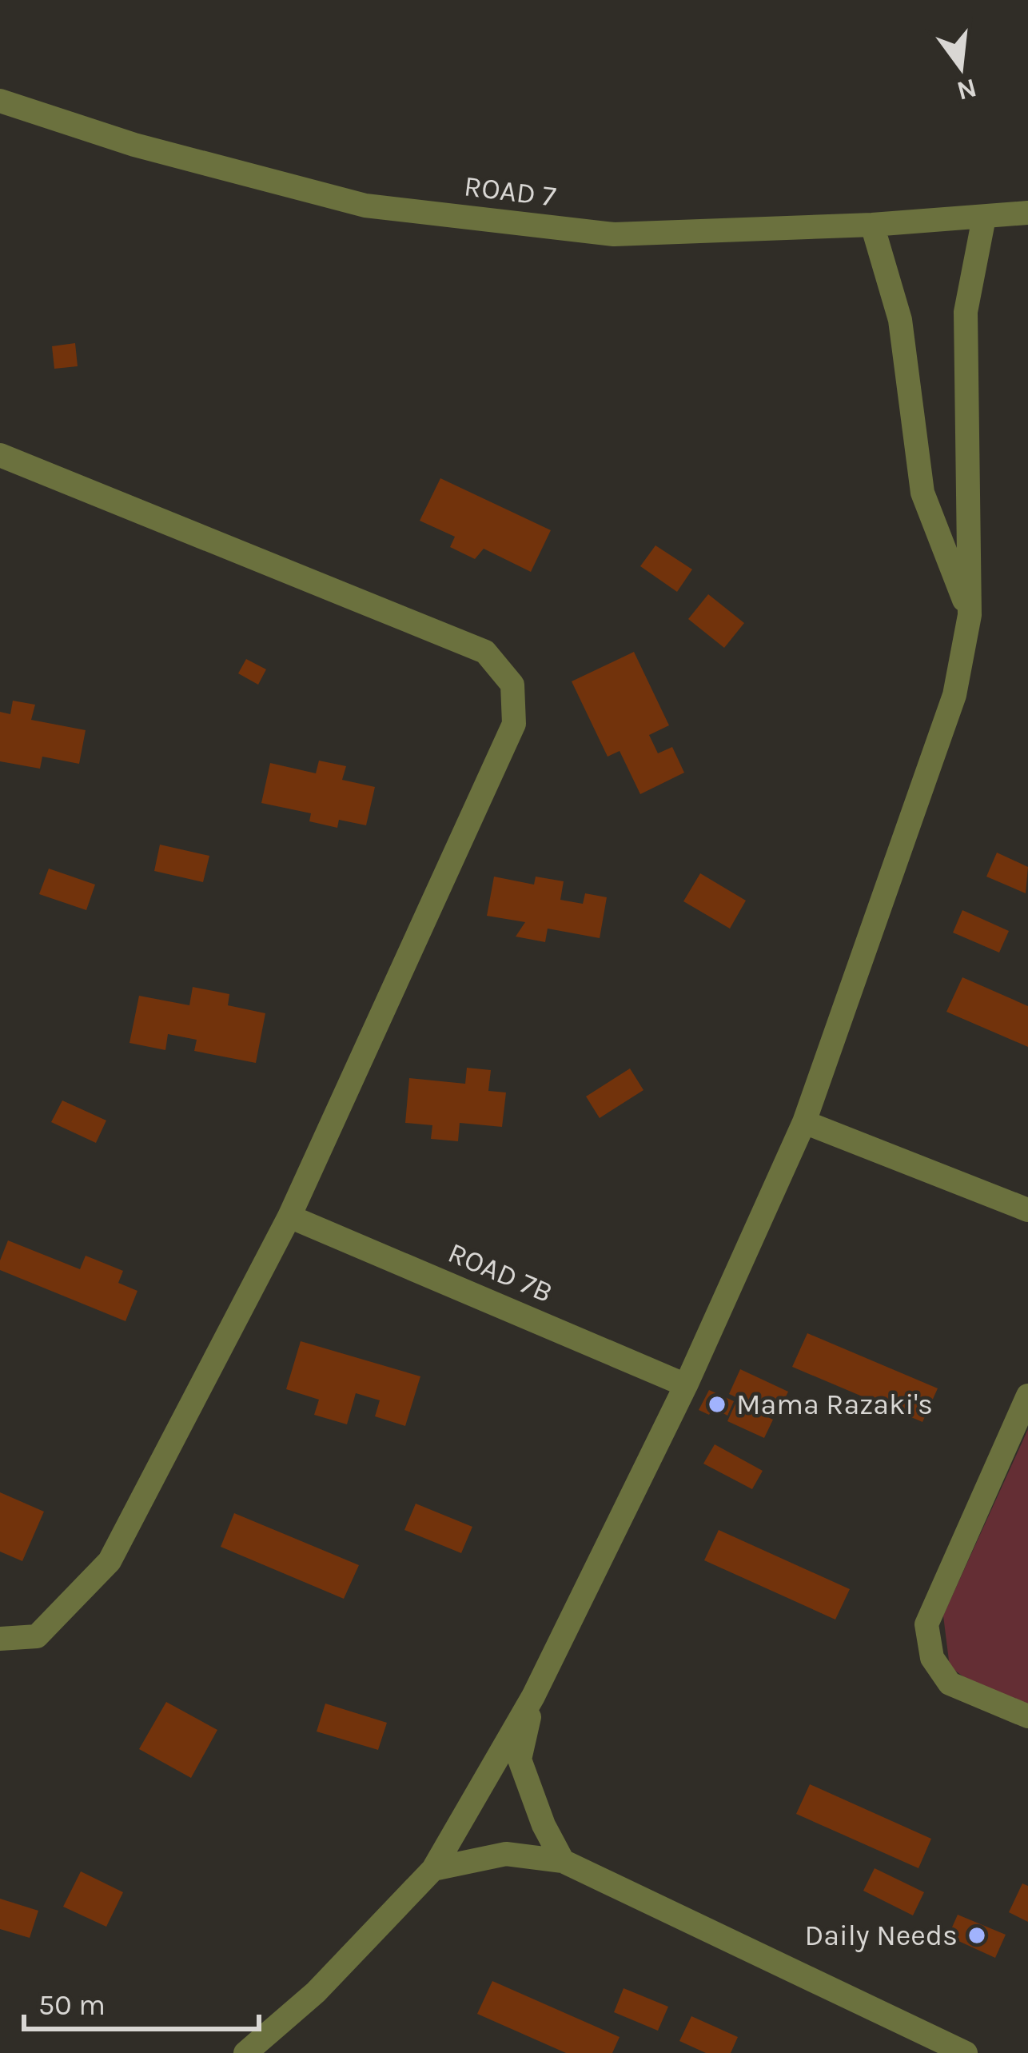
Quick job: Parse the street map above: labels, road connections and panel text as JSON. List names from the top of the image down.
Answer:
{
  "streets": {
    "street": ["ROAD 7", "ROAD 7B"]
  },
  "places": ["Mama Razaki's", "Daily Needs"],
  "scale_bar": "50 m",
  "north": "bottom"
}
